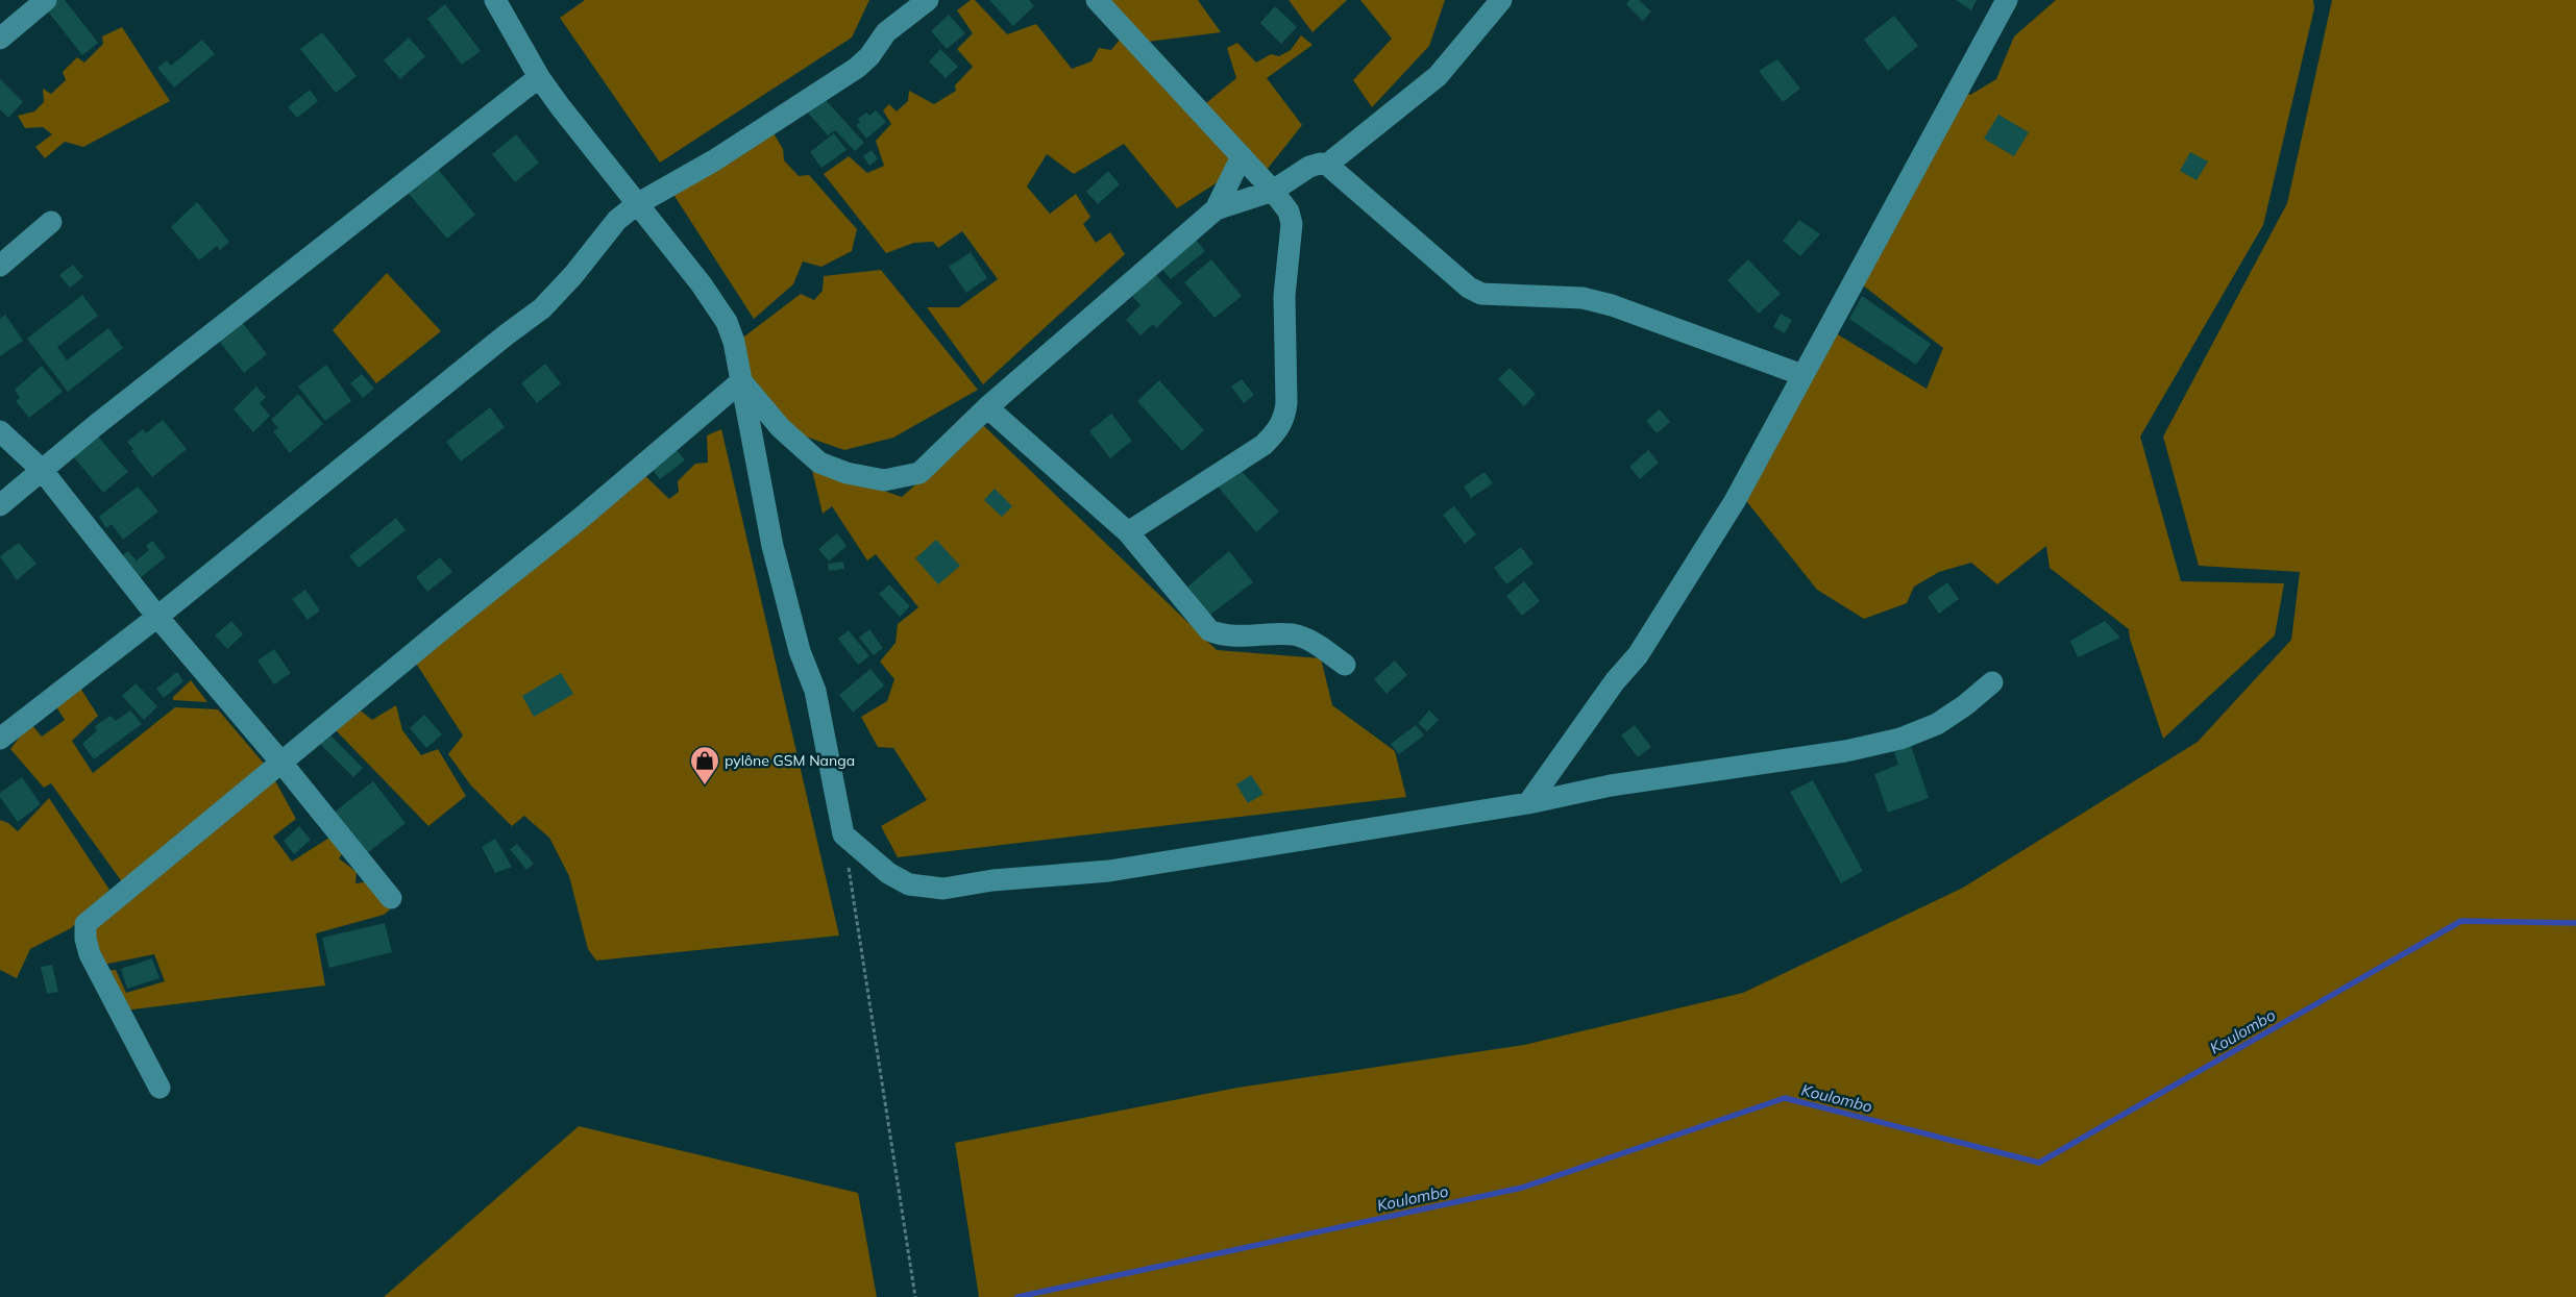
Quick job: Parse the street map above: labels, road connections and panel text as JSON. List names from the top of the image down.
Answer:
{
  "water": ["Koulombo"],
  "places": {
    "shop": ["pylône GSM Nanga"]
  }
}
